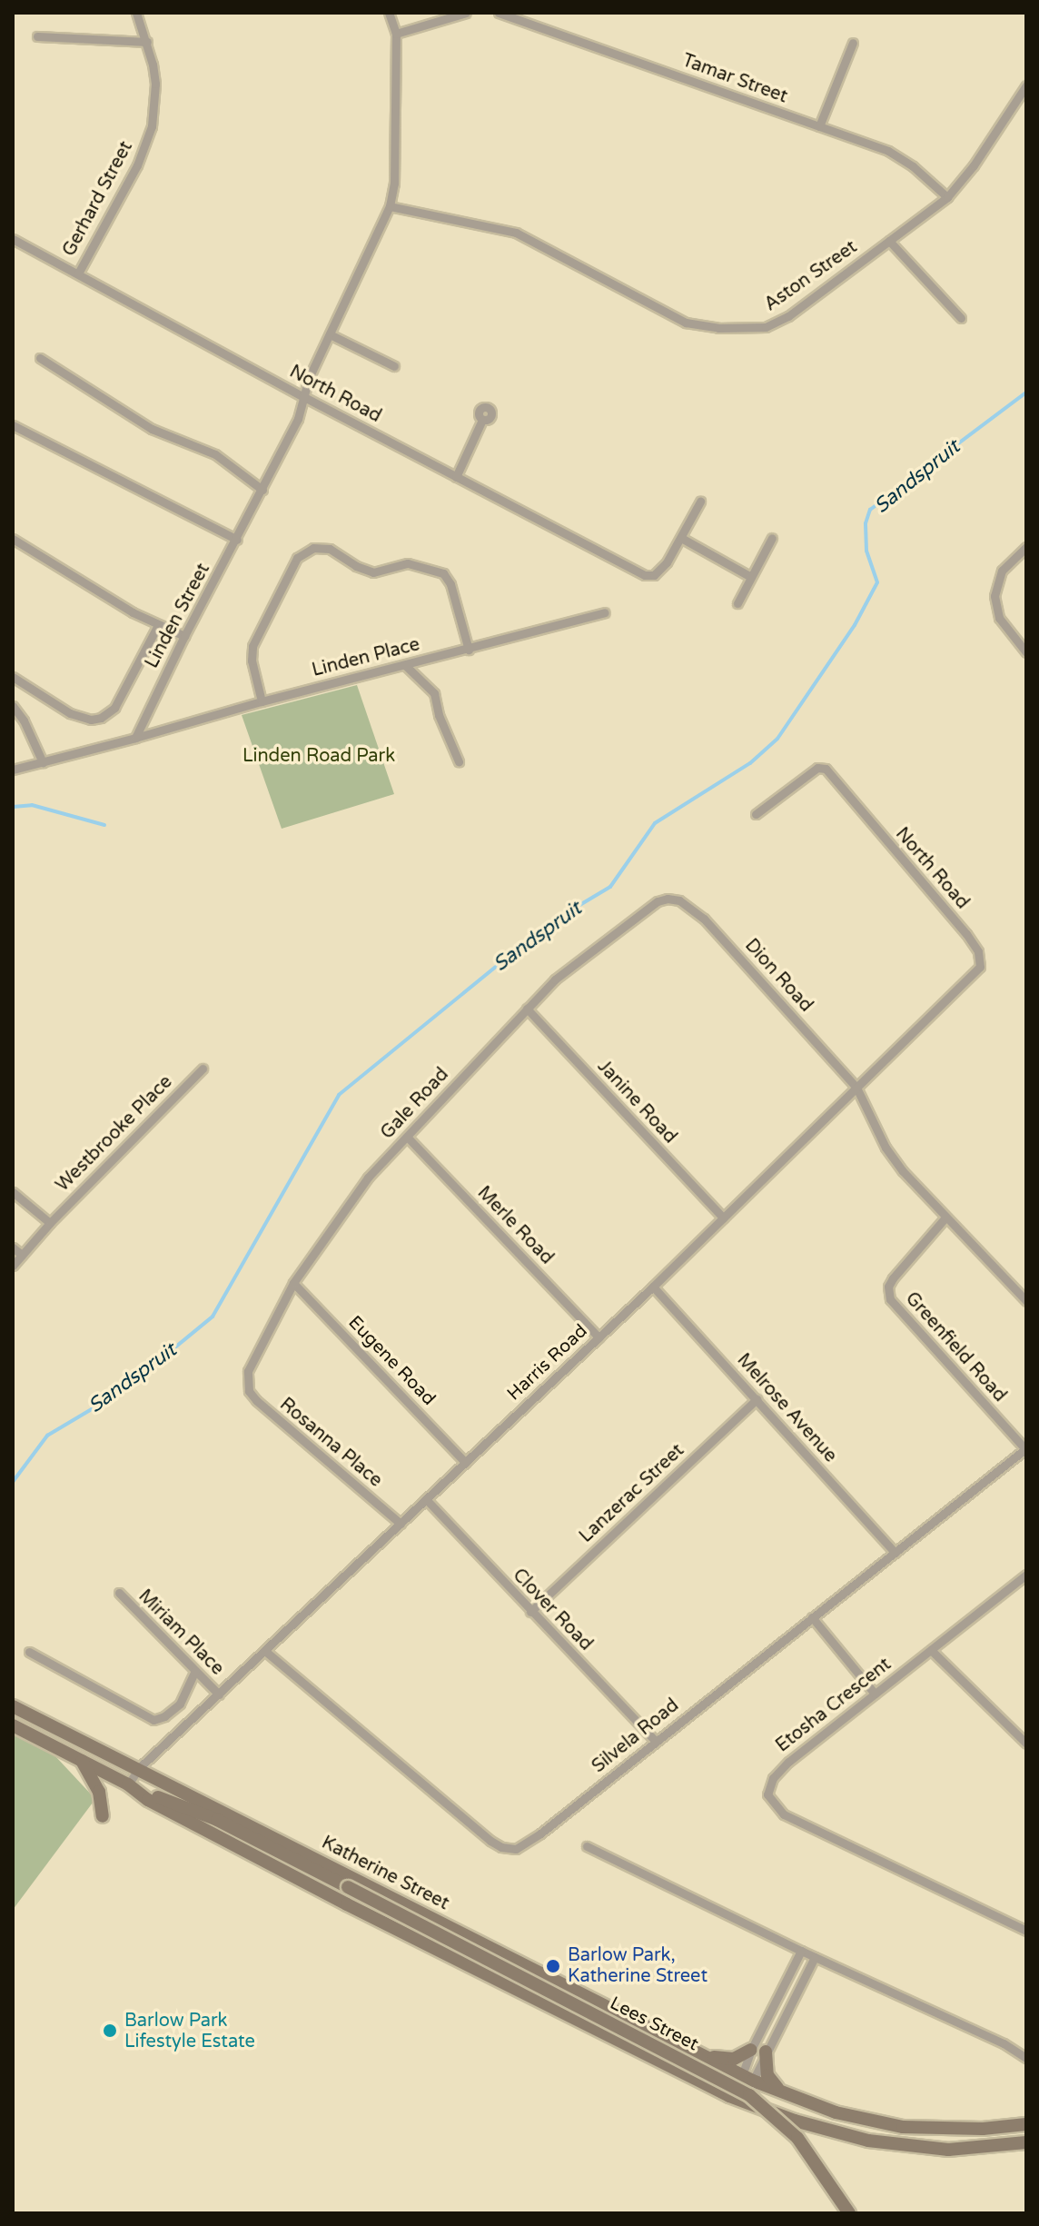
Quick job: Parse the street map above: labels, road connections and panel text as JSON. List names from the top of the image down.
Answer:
{
  "streets": {
    "main road": ["Katherine Street", "Lees Street"],
    "street": [
      "Tamar Street",
      "Gerhard Street",
      "Aston Street",
      "North Road",
      "Linden Street",
      "Linden Place",
      "Dion Road",
      "Janine Road",
      "Gale Road",
      "Westbrooke Place",
      "Merle Road",
      "Greenfield Road",
      "Eugene Road",
      "Harris Road",
      "Melrose Avenue",
      "Rosanna Place",
      "Lanzerac Street",
      "Clover Road",
      "Miriam Place",
      "Etosha Crescent",
      "Silvela Road"
    ]
  },
  "crossings": [
    ["Tamar Street", "Aston Street"],
    ["Gerhard Street", "North Road"],
    ["Aston Street", "Linden Street"],
    ["North Road", "Linden Street"],
    ["North Road", "Harris Road"],
    ["Linden Street", "Linden Place"],
    ["Dion Road", "Gale Road"],
    ["Dion Road", "Harris Road"],
    ["Janine Road", "Gale Road"],
    ["Janine Road", "Harris Road"],
    ["Gale Road", "Merle Road"],
    ["Gale Road", "Eugene Road"],
    ["Gale Road", "Rosanna Place"],
    ["Merle Road", "Harris Road"],
    ["Greenfield Road", "Silvela Road"],
    ["Eugene Road", "Harris Road"],
    ["Harris Road", "Melrose Avenue"],
    ["Harris Road", "Rosanna Place"],
    ["Harris Road", "Clover Road"],
    ["Harris Road", "Miriam Place"],
    ["Harris Road", "Silvela Road"],
    ["Harris Road", "Katherine Street"],
    ["Harris Road", "Lees Street"],
    ["Melrose Avenue", "Lanzerac Street"],
    ["Melrose Avenue", "Silvela Road"],
    ["Lanzerac Street", "Clover Road"],
    ["Clover Road", "Silvela Road"]
  ],
  "water": ["Sandspruit"],
  "parks": ["Linden Road Park"],
  "places": ["Barlow Park, Katherine Street", "Barlow Park Lifestyle Estate"]
}
